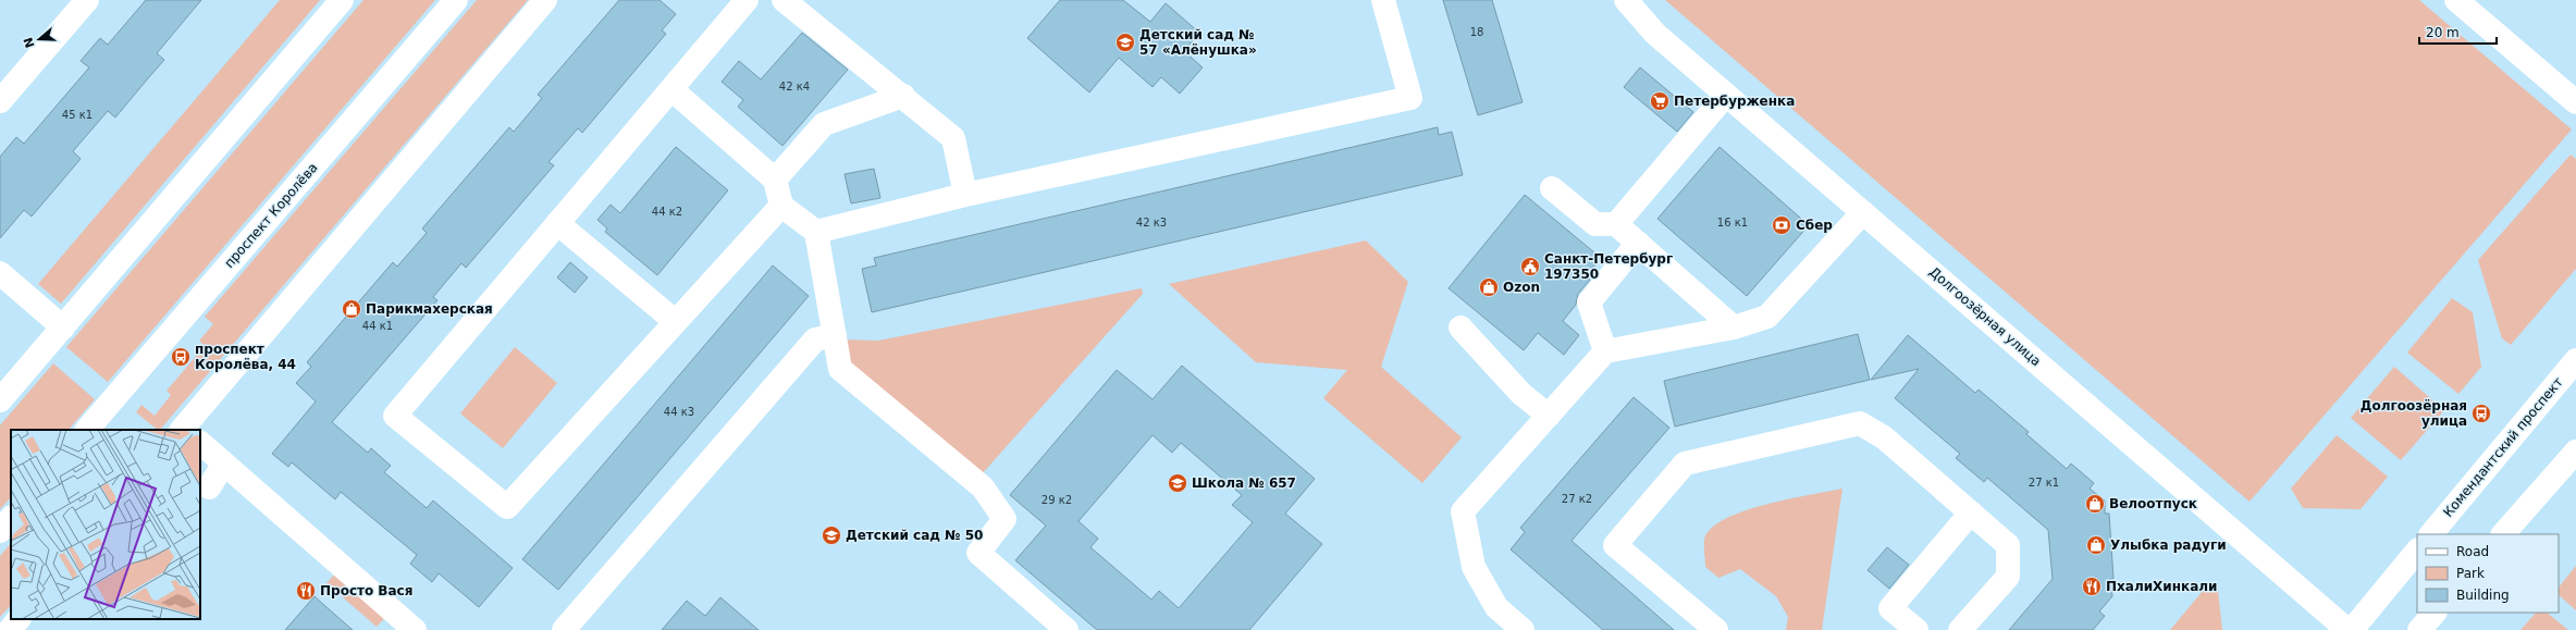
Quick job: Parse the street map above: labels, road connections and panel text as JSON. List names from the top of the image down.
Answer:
{
  "streets": {
    "street": ["проспект Королёва", "Долгоозёрная улица", "Комендантский проспект"]
  },
  "places": {
    "school or university": ["Детский сад № 57 «Алёнушка»", "Школа № 657", "Детский сад № 50"],
    "supermarket": ["Петербурженка"],
    "bank": ["Сбер"],
    "public building": ["Санкт-Петербург 197350"],
    "shop": [
      "Ozon",
      "Парикмахерская",
      "Велоотпуск",
      "Улыбка радуги"
    ],
    "bus stop": ["проспект Королёва, 44", "Долгоозёрная улица"],
    "restaurant": ["ПхалиХинкали", "Просто Вася"]
  },
  "house_numbers": [
    "18",
    "42 к4",
    "45 к1",
    "44 к2",
    "42 к3",
    "16 к1",
    "44 к1",
    "44 к3",
    "27 к1",
    "27 к2",
    "29 к2"
  ],
  "legend": ["Road", "Park", "Building"],
  "scale_bar": "20 m",
  "north": "left"
}
